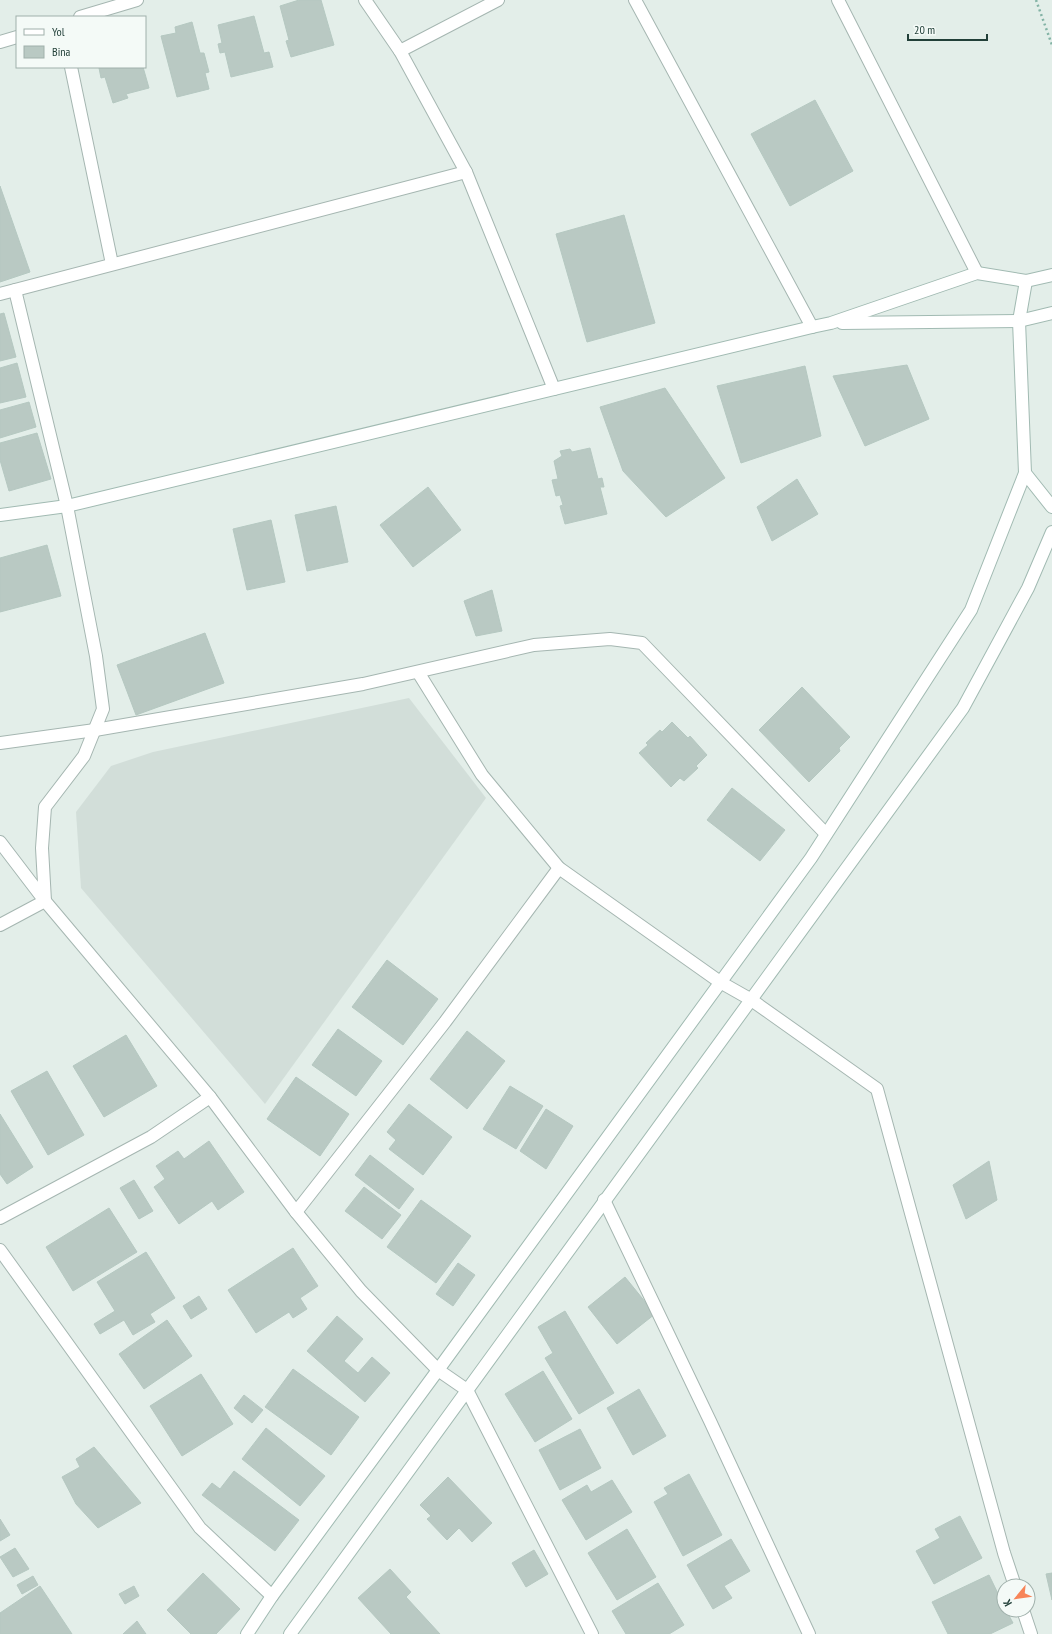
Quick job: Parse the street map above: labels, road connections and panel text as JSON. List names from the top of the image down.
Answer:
{
  "legend": ["Yol", "Bina"],
  "scale_bar": "20 m",
  "north": "bottom left"
}
